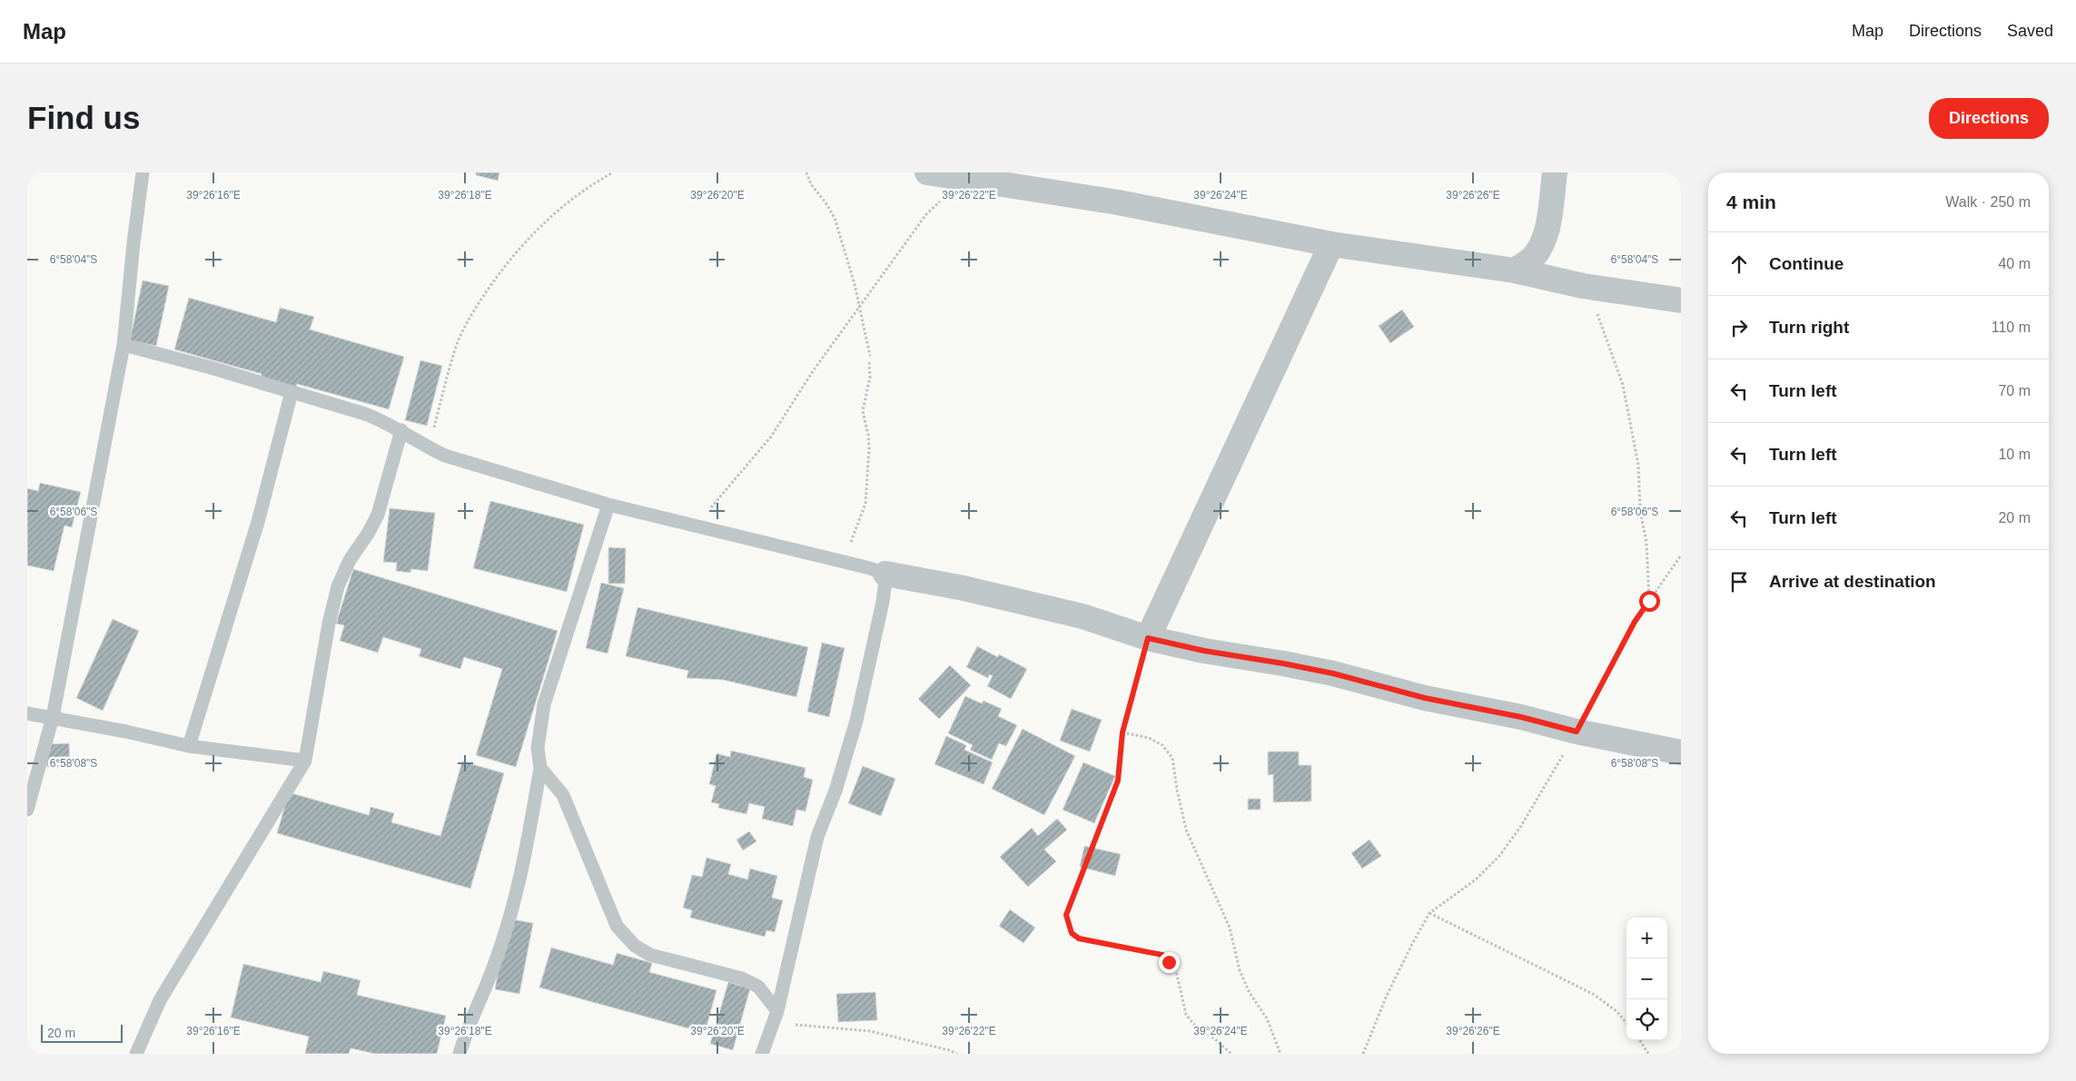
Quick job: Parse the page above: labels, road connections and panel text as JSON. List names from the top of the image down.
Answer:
{
  "scale_bar": "20 m",
  "page": {
    "header": "Map",
    "nav": ["Map", "Directions", "Saved"],
    "buttons": "Directions",
    "title": "Find us",
    "heading": ["4 min", "Walk · 250 m"],
    "list": [
      ["Continue", "40 m"],
      ["Turn right", "110 m"],
      ["Turn left", "70 m"],
      ["Turn left", "10 m"],
      ["Turn left", "20 m"],
      "Arrive at destination"
    ],
    "map_buttons": ["+", "−"],
    "scale": "20 m"
  },
  "coordinates": [
    "39°26'16\"E",
    "39°26'18\"E",
    "39°26'20\"E",
    "39°26'22\"E",
    "39°26'24\"E",
    "39°26'26\"E",
    "6°58'04\"S",
    "6°58'06\"S",
    "6°58'08\"S"
  ]
}
